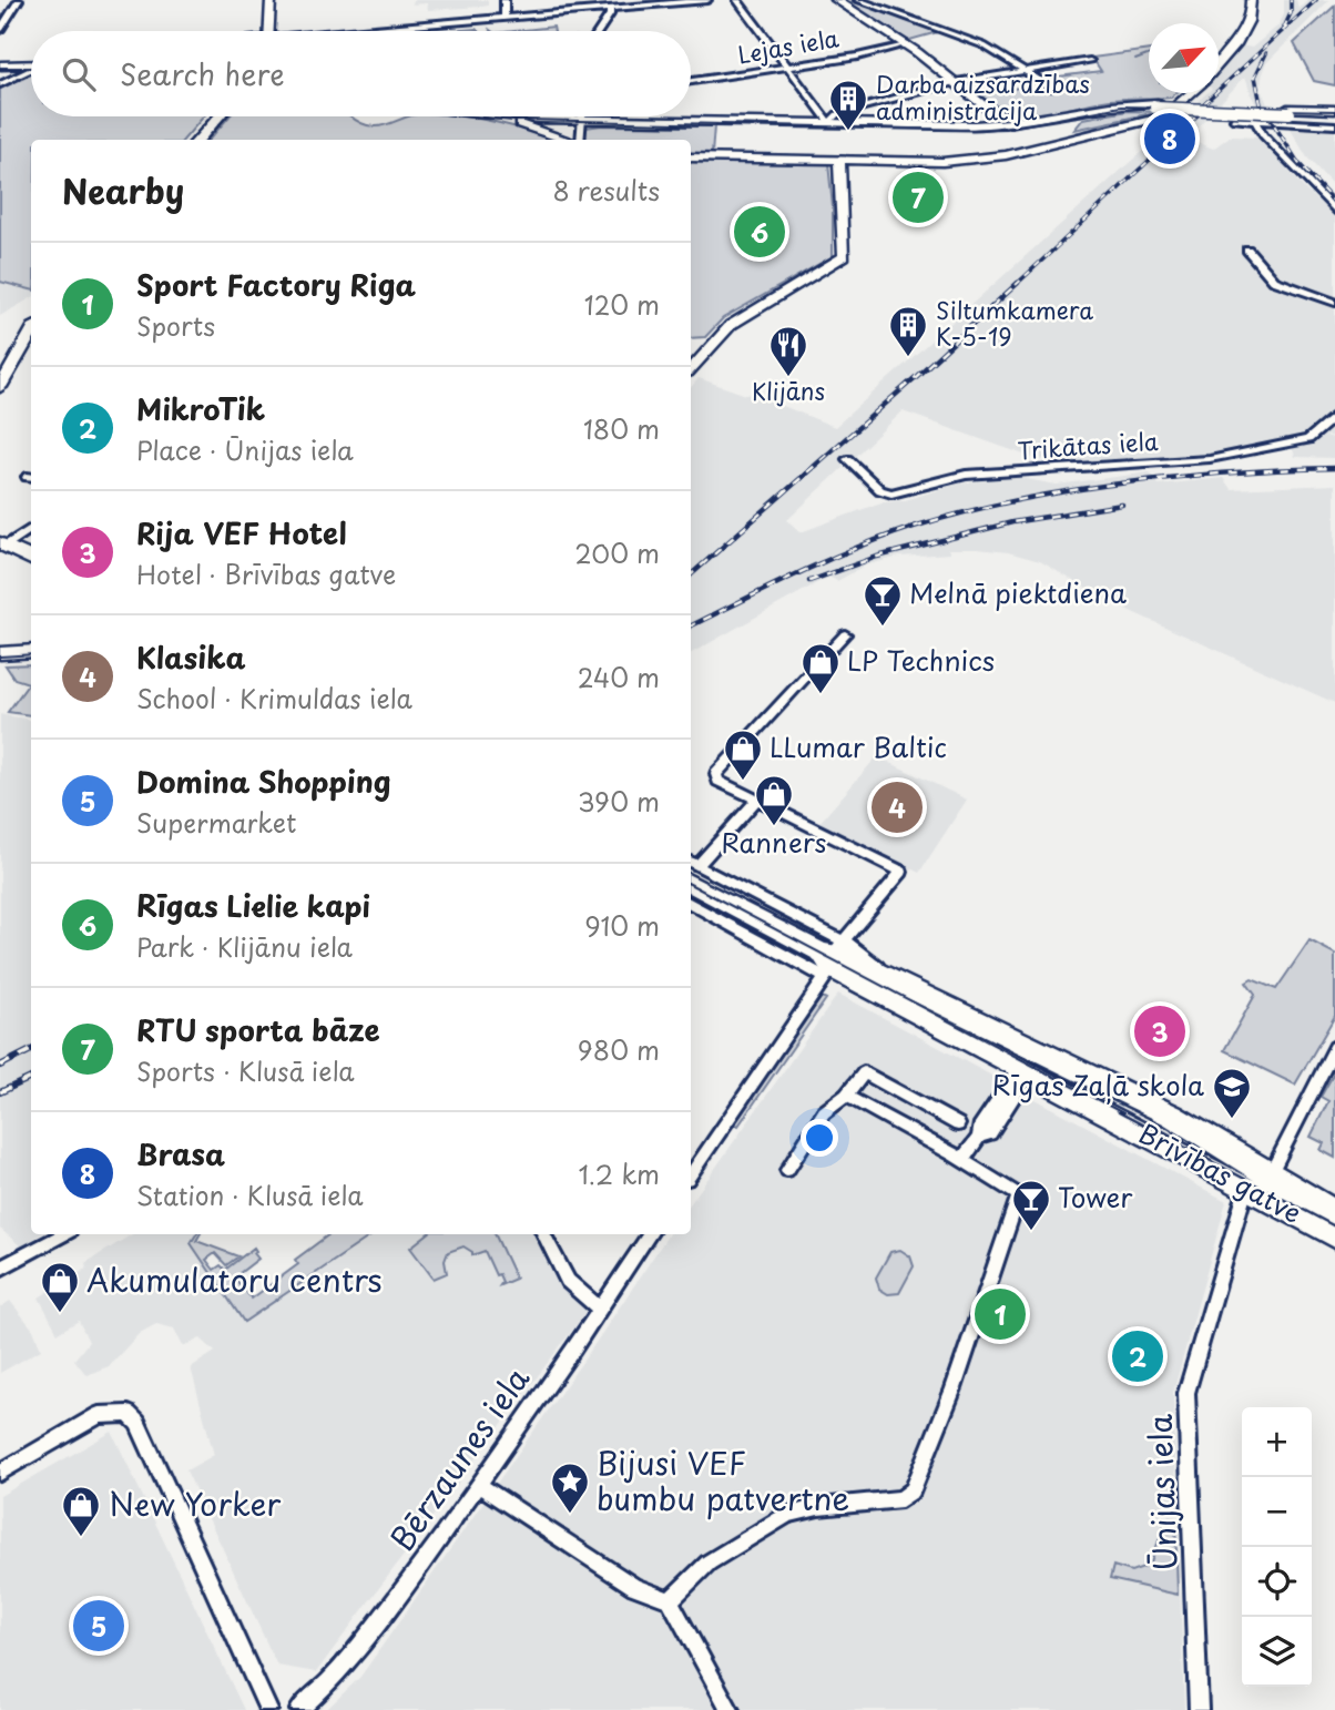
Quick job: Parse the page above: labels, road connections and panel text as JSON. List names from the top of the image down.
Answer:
{
  "streets": {
    "highway": ["Brīvības gatve"],
    "street": [
      "Lejas iela",
      "Trikātas iela",
      "Bērzaunes iela",
      "Ūnijas iela"
    ]
  },
  "crossings": [
    ["Brīvības gatve", "Ūnijas iela"]
  ],
  "places": {
    "building": ["Darba aizsardzības administrācija", "Siltumkamera K-5-19"],
    "restaurant": ["Klijāns"],
    "bar": ["Melnā piektdiena", "Tower"],
    "shop": [
      "LP Technics",
      "LLumar Baltic",
      "Ranners",
      "Akumulatoru centrs",
      "New Yorker"
    ],
    "school or university": ["Rīgas Zaļā skola"],
    "place": ["Bijusi VEF bumbu patvertne"]
  },
  "north": "top right",
  "page": {
    "search": "Search here",
    "pins": [
      "8",
      "7",
      "6",
      "4",
      "3",
      "1",
      "2",
      "5"
    ],
    "heading": ["Nearby", "8 results"],
    "list": [
      {
        "mark": "1",
        "name": "Sport Factory Riga",
        "note": "Sports",
        "value": "120 m"
      },
      {
        "mark": "2",
        "name": "MikroTik",
        "note": "Place · Ūnijas iela",
        "value": "180 m"
      },
      {
        "mark": "3",
        "name": "Rija VEF Hotel",
        "note": "Hotel · Brīvības gatve",
        "value": "200 m"
      },
      {
        "mark": "4",
        "name": "Klasika",
        "note": "School · Krimuldas iela",
        "value": "240 m"
      },
      {
        "mark": "5",
        "name": "Domina Shopping",
        "note": "Supermarket",
        "value": "390 m"
      },
      {
        "mark": "6",
        "name": "Rīgas Lielie kapi",
        "note": "Park · Klijānu iela",
        "value": "910 m"
      },
      {
        "mark": "7",
        "name": "RTU sporta bāze",
        "note": "Sports · Klusā iela",
        "value": "980 m"
      },
      {
        "mark": "8",
        "name": "Brasa",
        "note": "Station · Klusā iela",
        "value": "1.2 km"
      }
    ],
    "map_buttons": ["+", "−"]
  }
}
